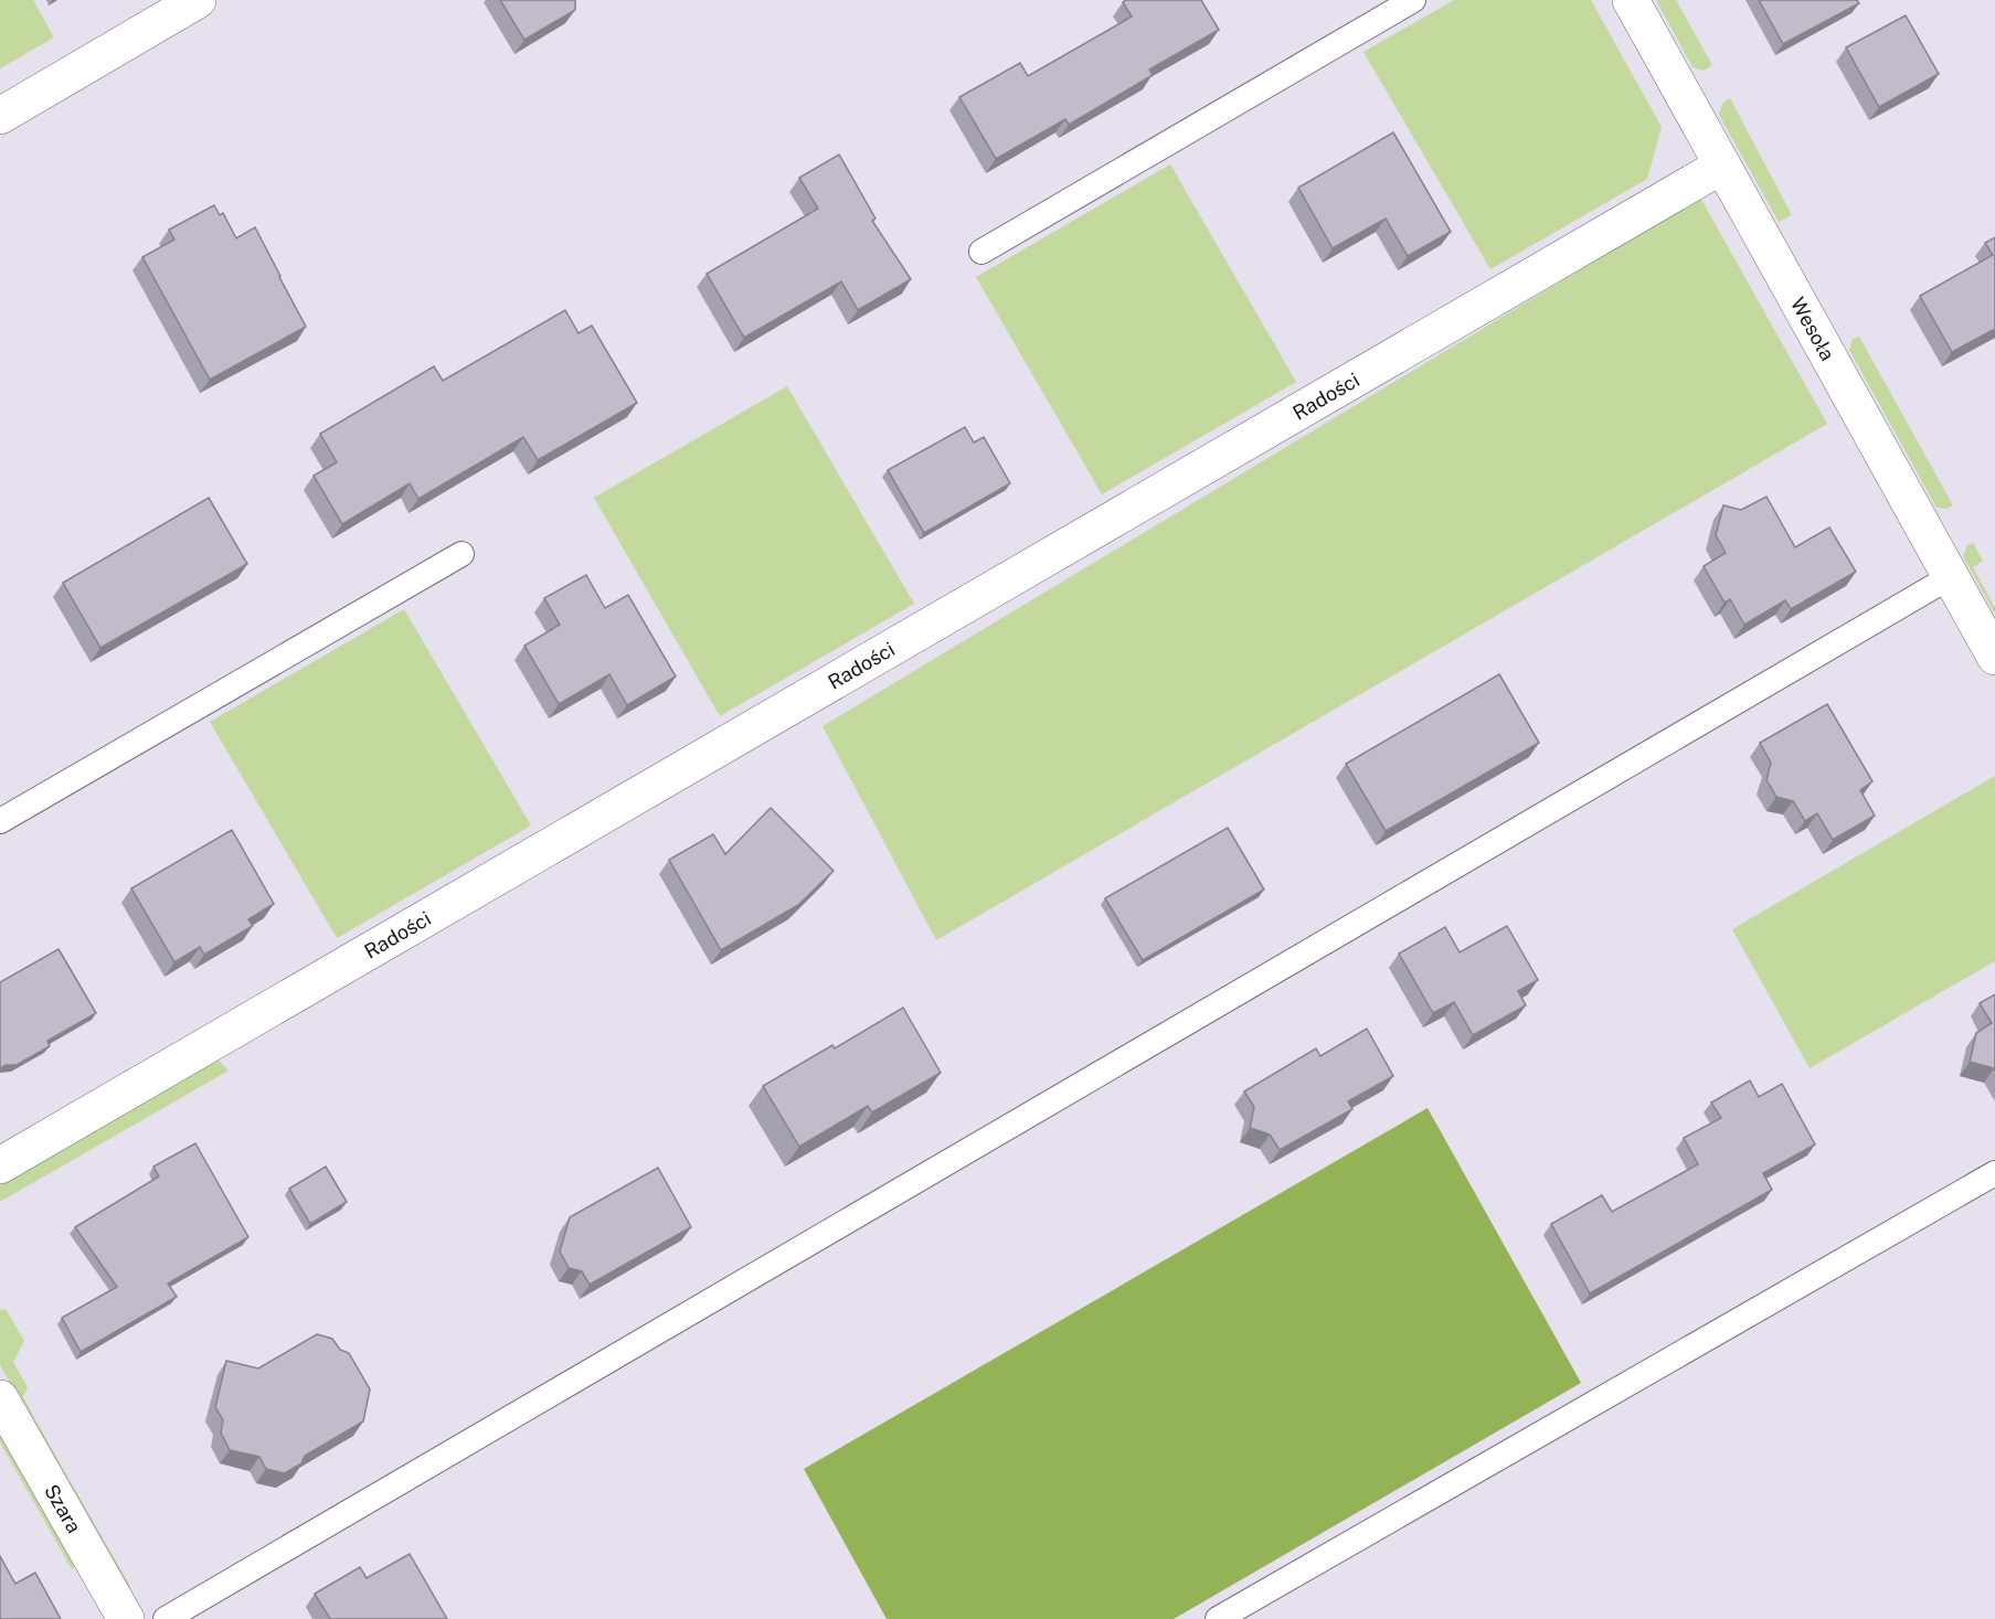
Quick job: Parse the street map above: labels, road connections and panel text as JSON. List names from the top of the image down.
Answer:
{
  "streets": {
    "street": ["Wesoła", "Radości", "Szara"]
  },
  "crossings": [
    ["Wesoła", "Radości"]
  ]
}
